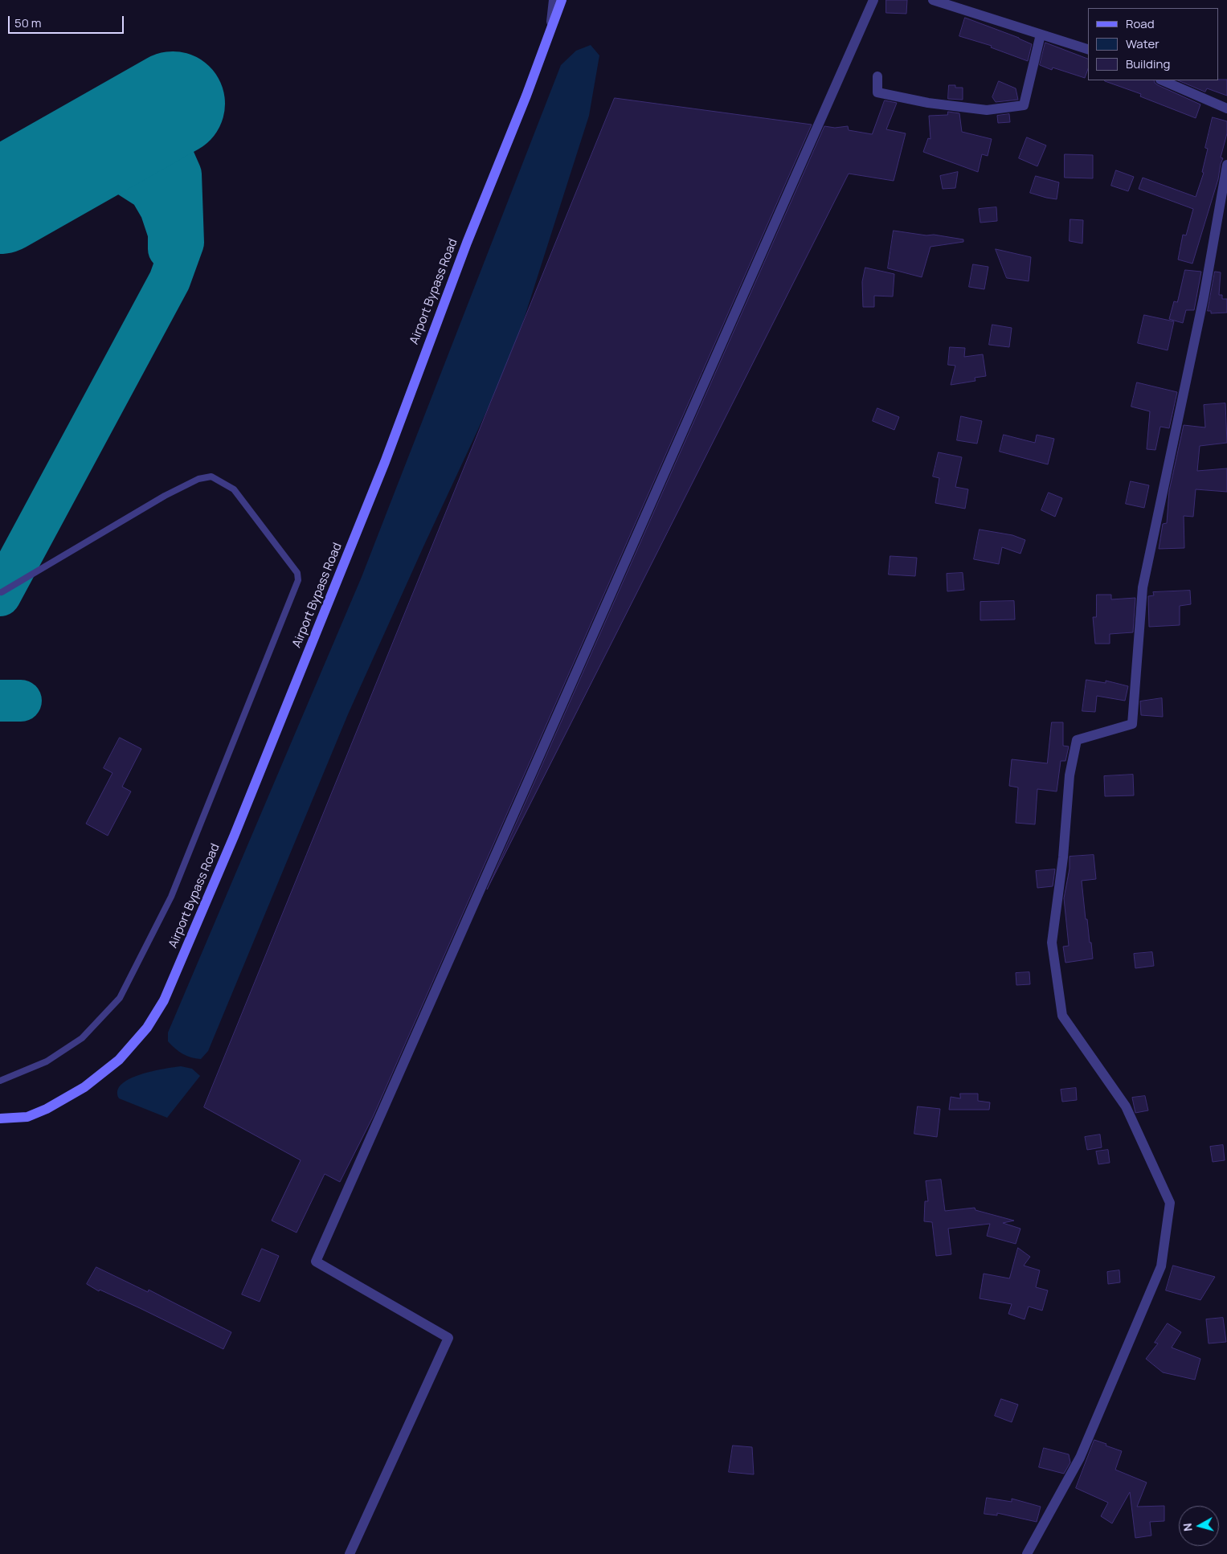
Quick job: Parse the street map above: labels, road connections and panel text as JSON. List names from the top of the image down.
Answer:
{
  "streets": {
    "street": ["Airport Bypass Road"]
  },
  "legend": ["Road", "Water", "Building"],
  "scale_bar": "50 m",
  "north": "left"
}
